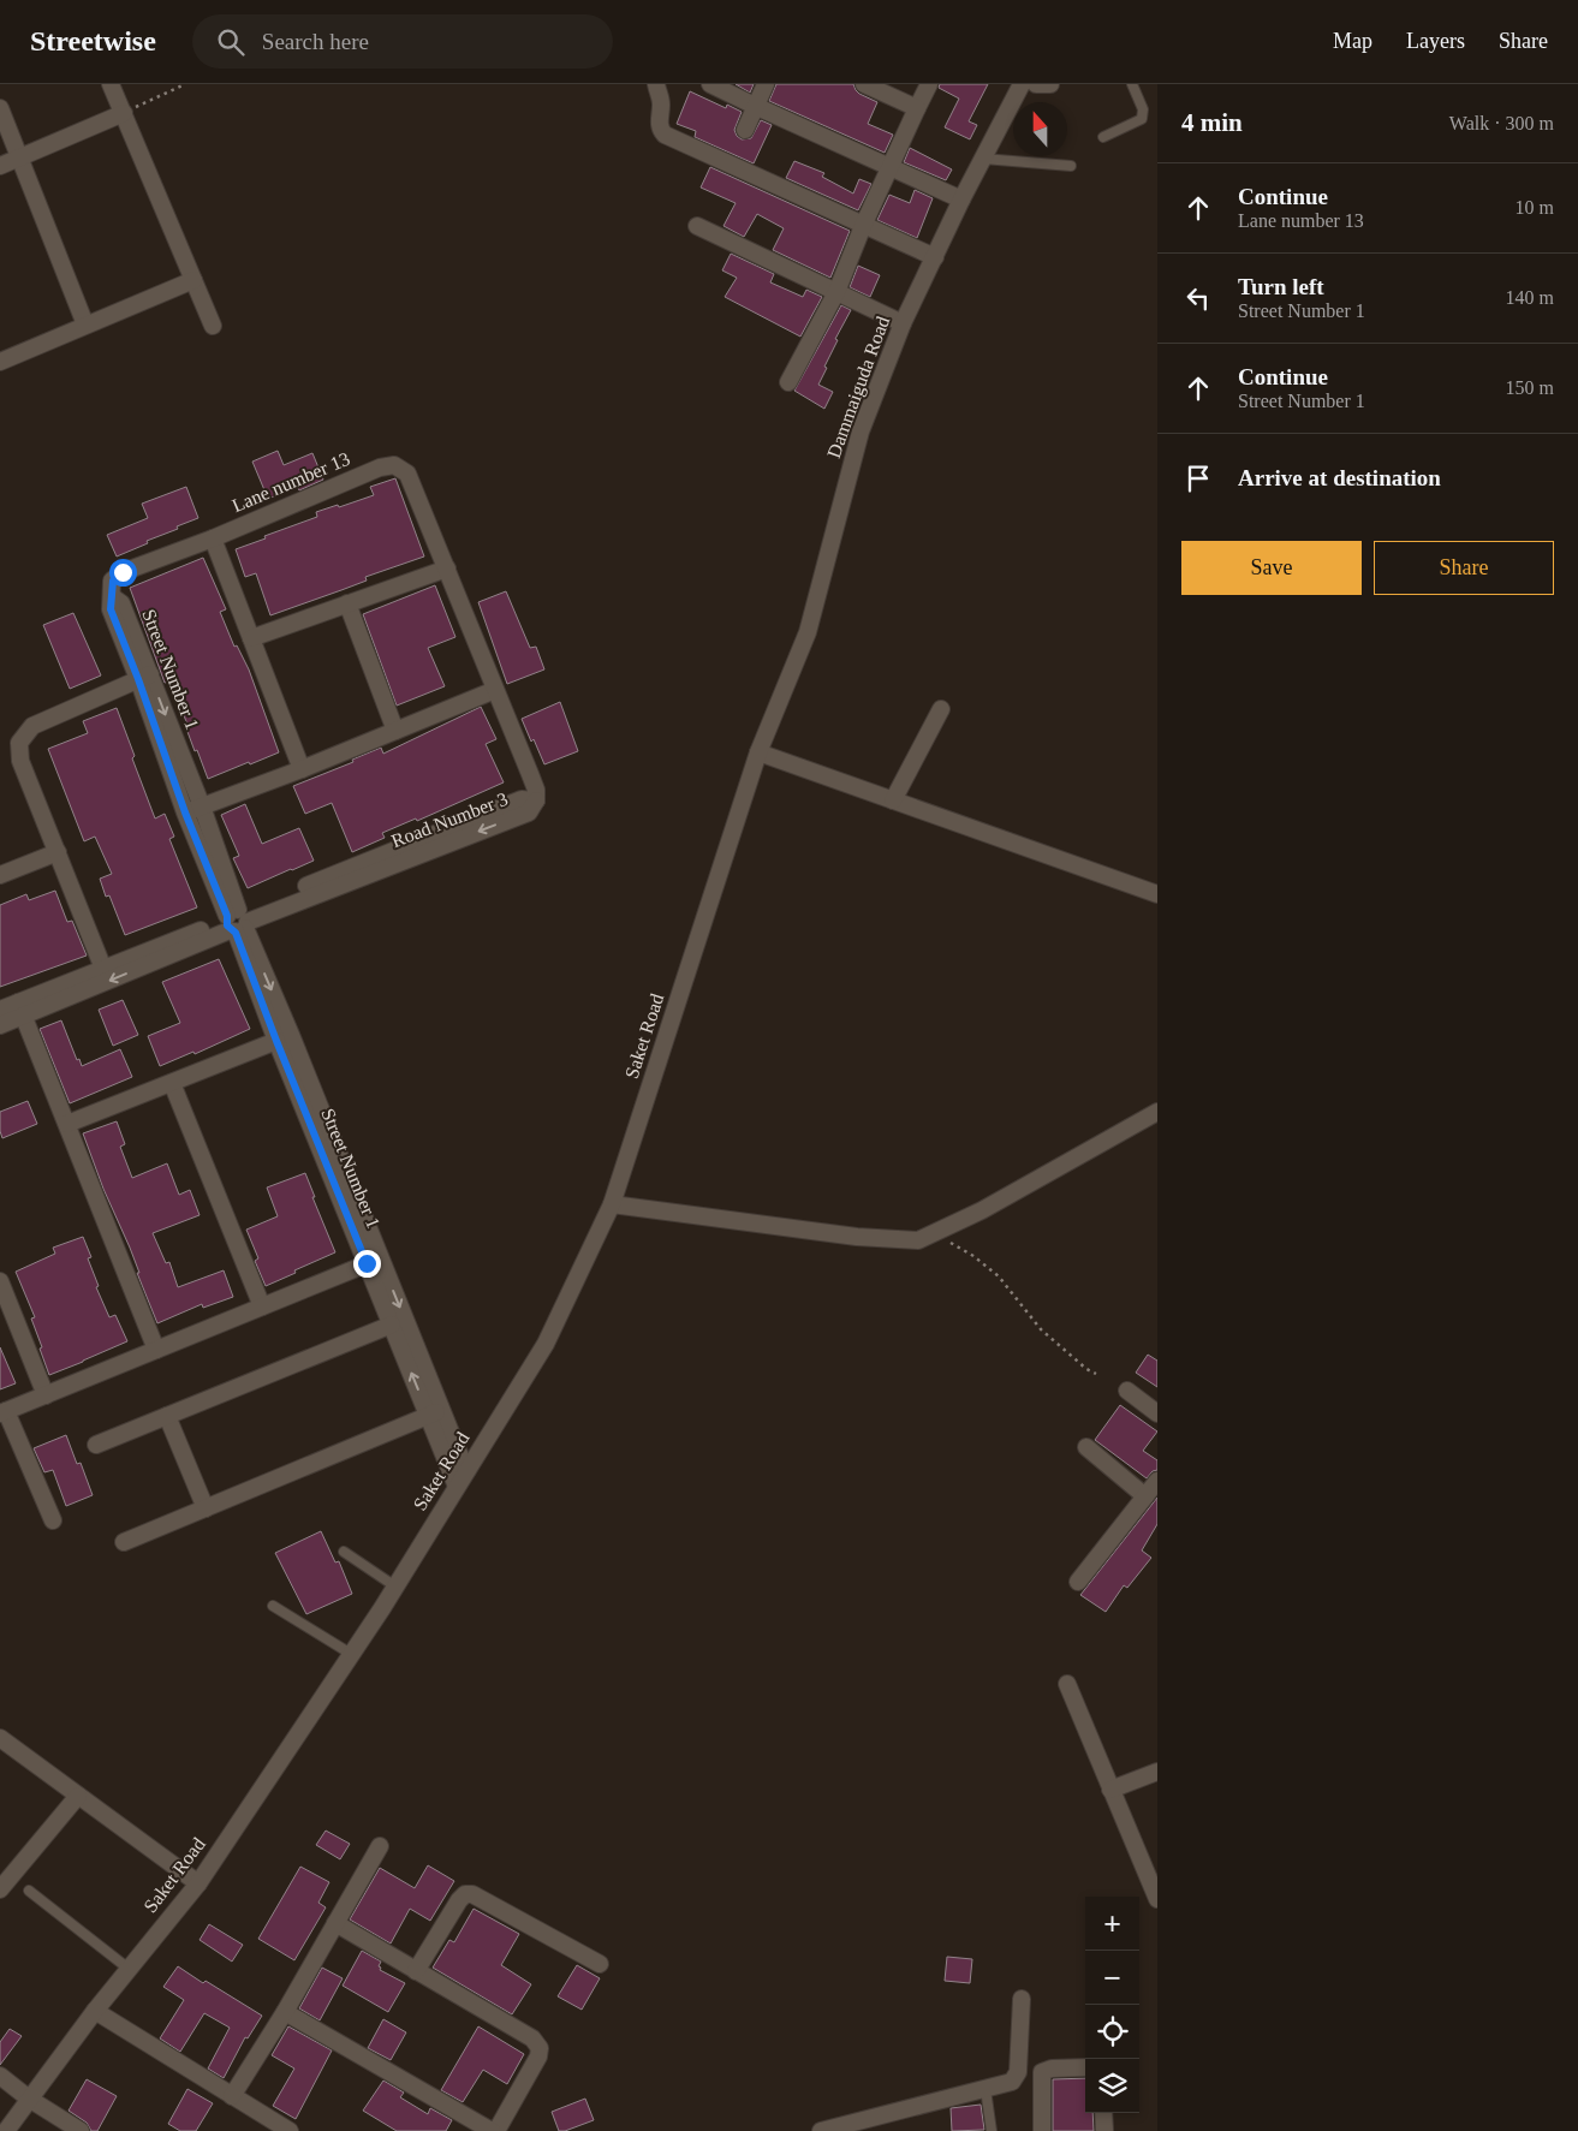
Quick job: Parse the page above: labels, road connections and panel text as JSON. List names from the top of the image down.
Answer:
{
  "streets": {
    "street": [
      "Dammaiguda Road",
      "Lane number 13",
      "Street Number 1",
      "Road Number 3",
      "Saket Road"
    ]
  },
  "crossings": [
    ["Dammaiguda Road", "Saket Road"],
    ["Lane number 13", "Street Number 1"],
    ["Street Number 1", "Road Number 3"],
    ["Street Number 1", "Saket Road"]
  ],
  "north": "top",
  "page": {
    "header": "Streetwise",
    "search": "Search here",
    "nav": ["Map", "Layers", "Share"],
    "heading": ["4 min", "Walk · 300 m"],
    "list": [
      ["Continue", "Lane number 13", "10 m"],
      ["Turn left", "Street Number 1", "140 m"],
      ["Continue", "Street Number 1", "150 m"],
      "Arrive at destination"
    ],
    "buttons": ["Save", "Share"],
    "map_buttons": ["+", "−"]
  }
}
